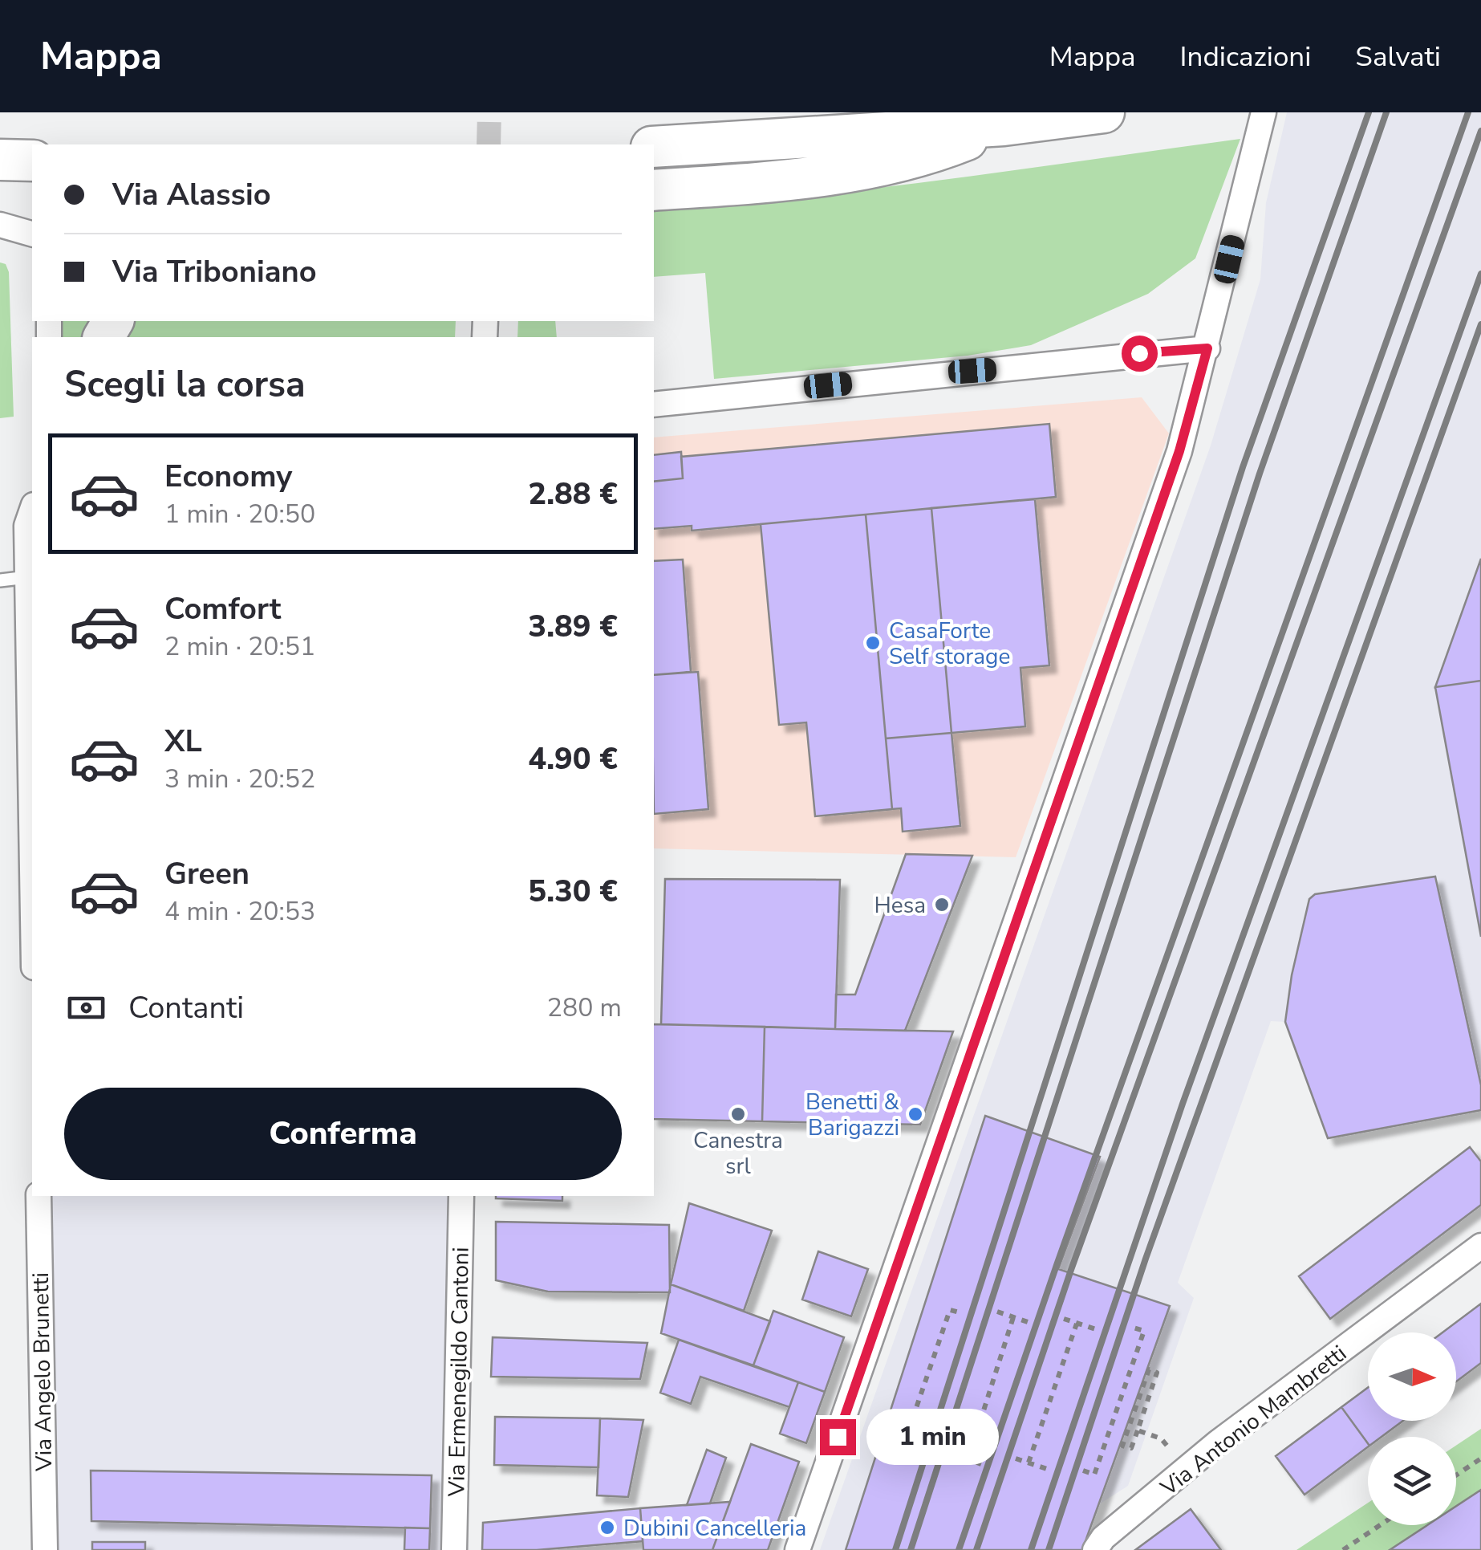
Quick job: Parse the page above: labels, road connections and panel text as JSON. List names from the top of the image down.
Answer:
{
  "streets": {
    "street": ["Via Angelo Brunetti", "Via Ermenegildo Cantoni", "Via Antonio Mambretti"]
  },
  "places": [
    "CasaForte Self storage",
    "Hesa",
    "Canestra srl",
    "Benetti & Barigazzi",
    "Dubini Cancelleria"
  ],
  "north": "right",
  "page": {
    "header": "Mappa",
    "nav": ["Mappa", "Indicazioni", "Salvati"],
    "banner": ["Via Alassio", "Via Triboniano"],
    "heading": "Scegli la corsa",
    "list": [
      {
        "name": "Economy",
        "note": "1 min · 20:50",
        "value": "2.88 €"
      },
      {
        "name": "Comfort",
        "note": "2 min · 20:51",
        "value": "3.89 €"
      },
      {
        "name": "XL",
        "note": "3 min · 20:52",
        "value": "4.90 €"
      },
      {
        "name": "Green",
        "note": "4 min · 20:53",
        "value": "5.30 €"
      }
    ],
    "pay": ["Contanti", "280 m"],
    "buttons": "Conferma",
    "bubble": "1 min"
  }
}
